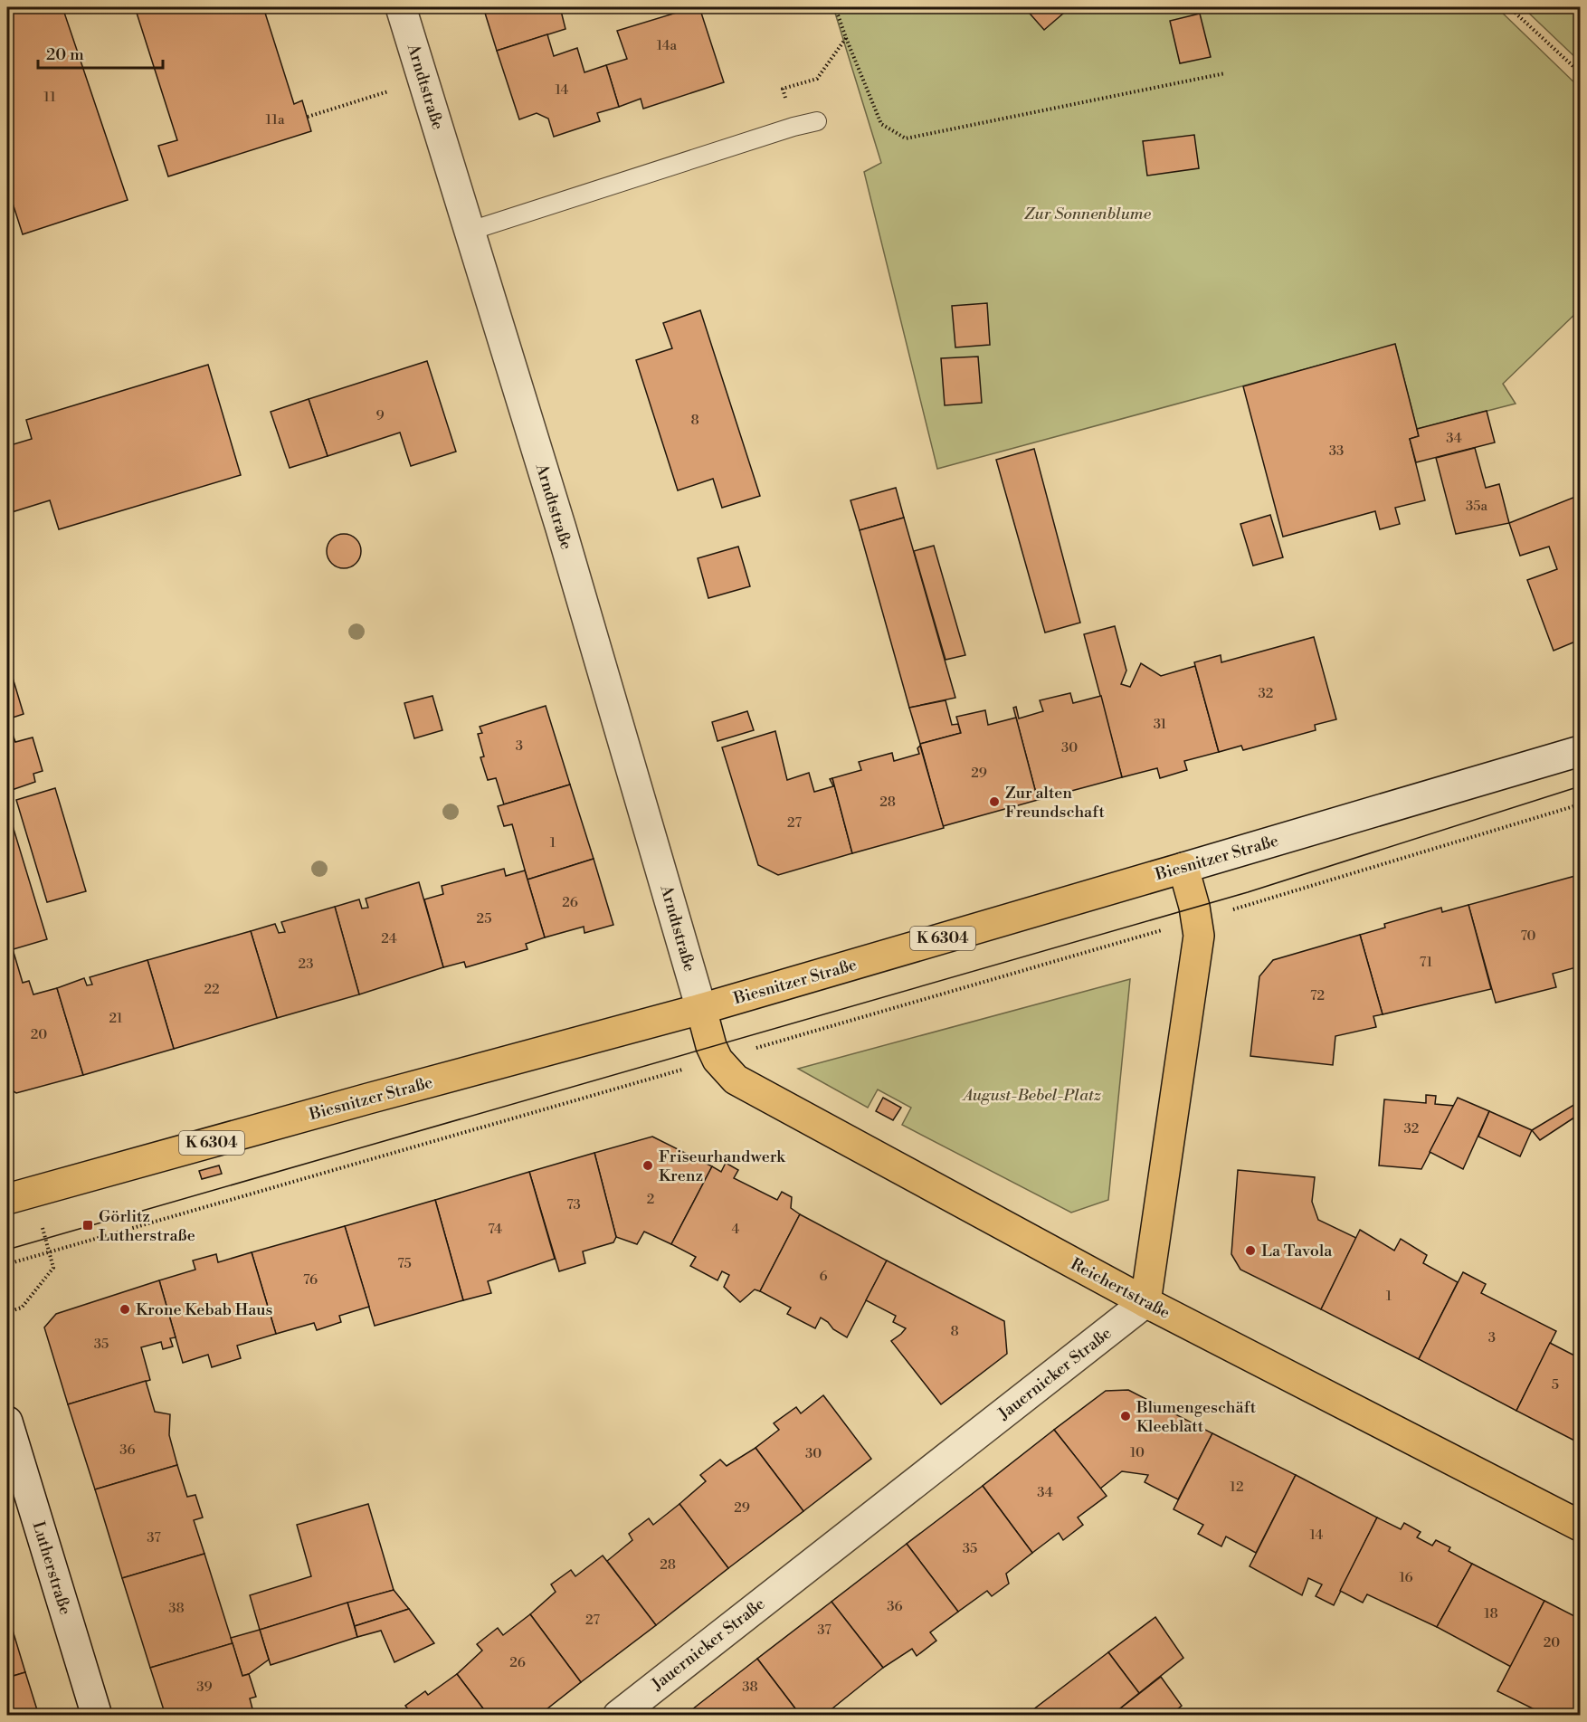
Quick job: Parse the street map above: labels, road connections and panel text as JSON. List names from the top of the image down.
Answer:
{
  "streets": {
    "main road": ["Biesnitzer Straße", "K 6304", "Reichertstraße"],
    "street": ["Arndtstraße", "Jauernicker Straße", "Lutherstraße"]
  },
  "crossings": [
    ["Arndtstraße", "Biesnitzer Straße"],
    ["Arndtstraße", "Reichertstraße"],
    ["Biesnitzer Straße", "Reichertstraße"],
    ["Reichertstraße", "Jauernicker Straße"]
  ],
  "parks": ["Zur Sonnenblume", "August-Bebel-Platz"],
  "places": {
    "other": [
      "Zur alten Freundschaft",
      "Friseurhandwerk Krenz",
      "La Tavola",
      "Krone Kebab Haus",
      "Blumengeschäft Kleeblatt"
    ],
    "transit": ["Görlitz Lutherstraße"]
  },
  "house_numbers": [
    "14a",
    "14",
    "11",
    "11a",
    "9",
    "8",
    "34",
    "33",
    "35a",
    "32",
    "31",
    "3",
    "30",
    "29",
    "28",
    "27",
    "1",
    "26",
    "25",
    "70",
    "24",
    "71",
    "23",
    "22",
    "72",
    "21",
    "20",
    "32",
    "2",
    "73",
    "74",
    "4",
    "75",
    "6",
    "76",
    "1",
    "8",
    "3",
    "35",
    "5",
    "36",
    "10",
    "30",
    "12",
    "34",
    "29",
    "14",
    "37",
    "35",
    "28",
    "16",
    "36",
    "38",
    "18",
    "27",
    "37",
    "20",
    "26",
    "39",
    "38"
  ],
  "scale_bar": "20 m"
}
